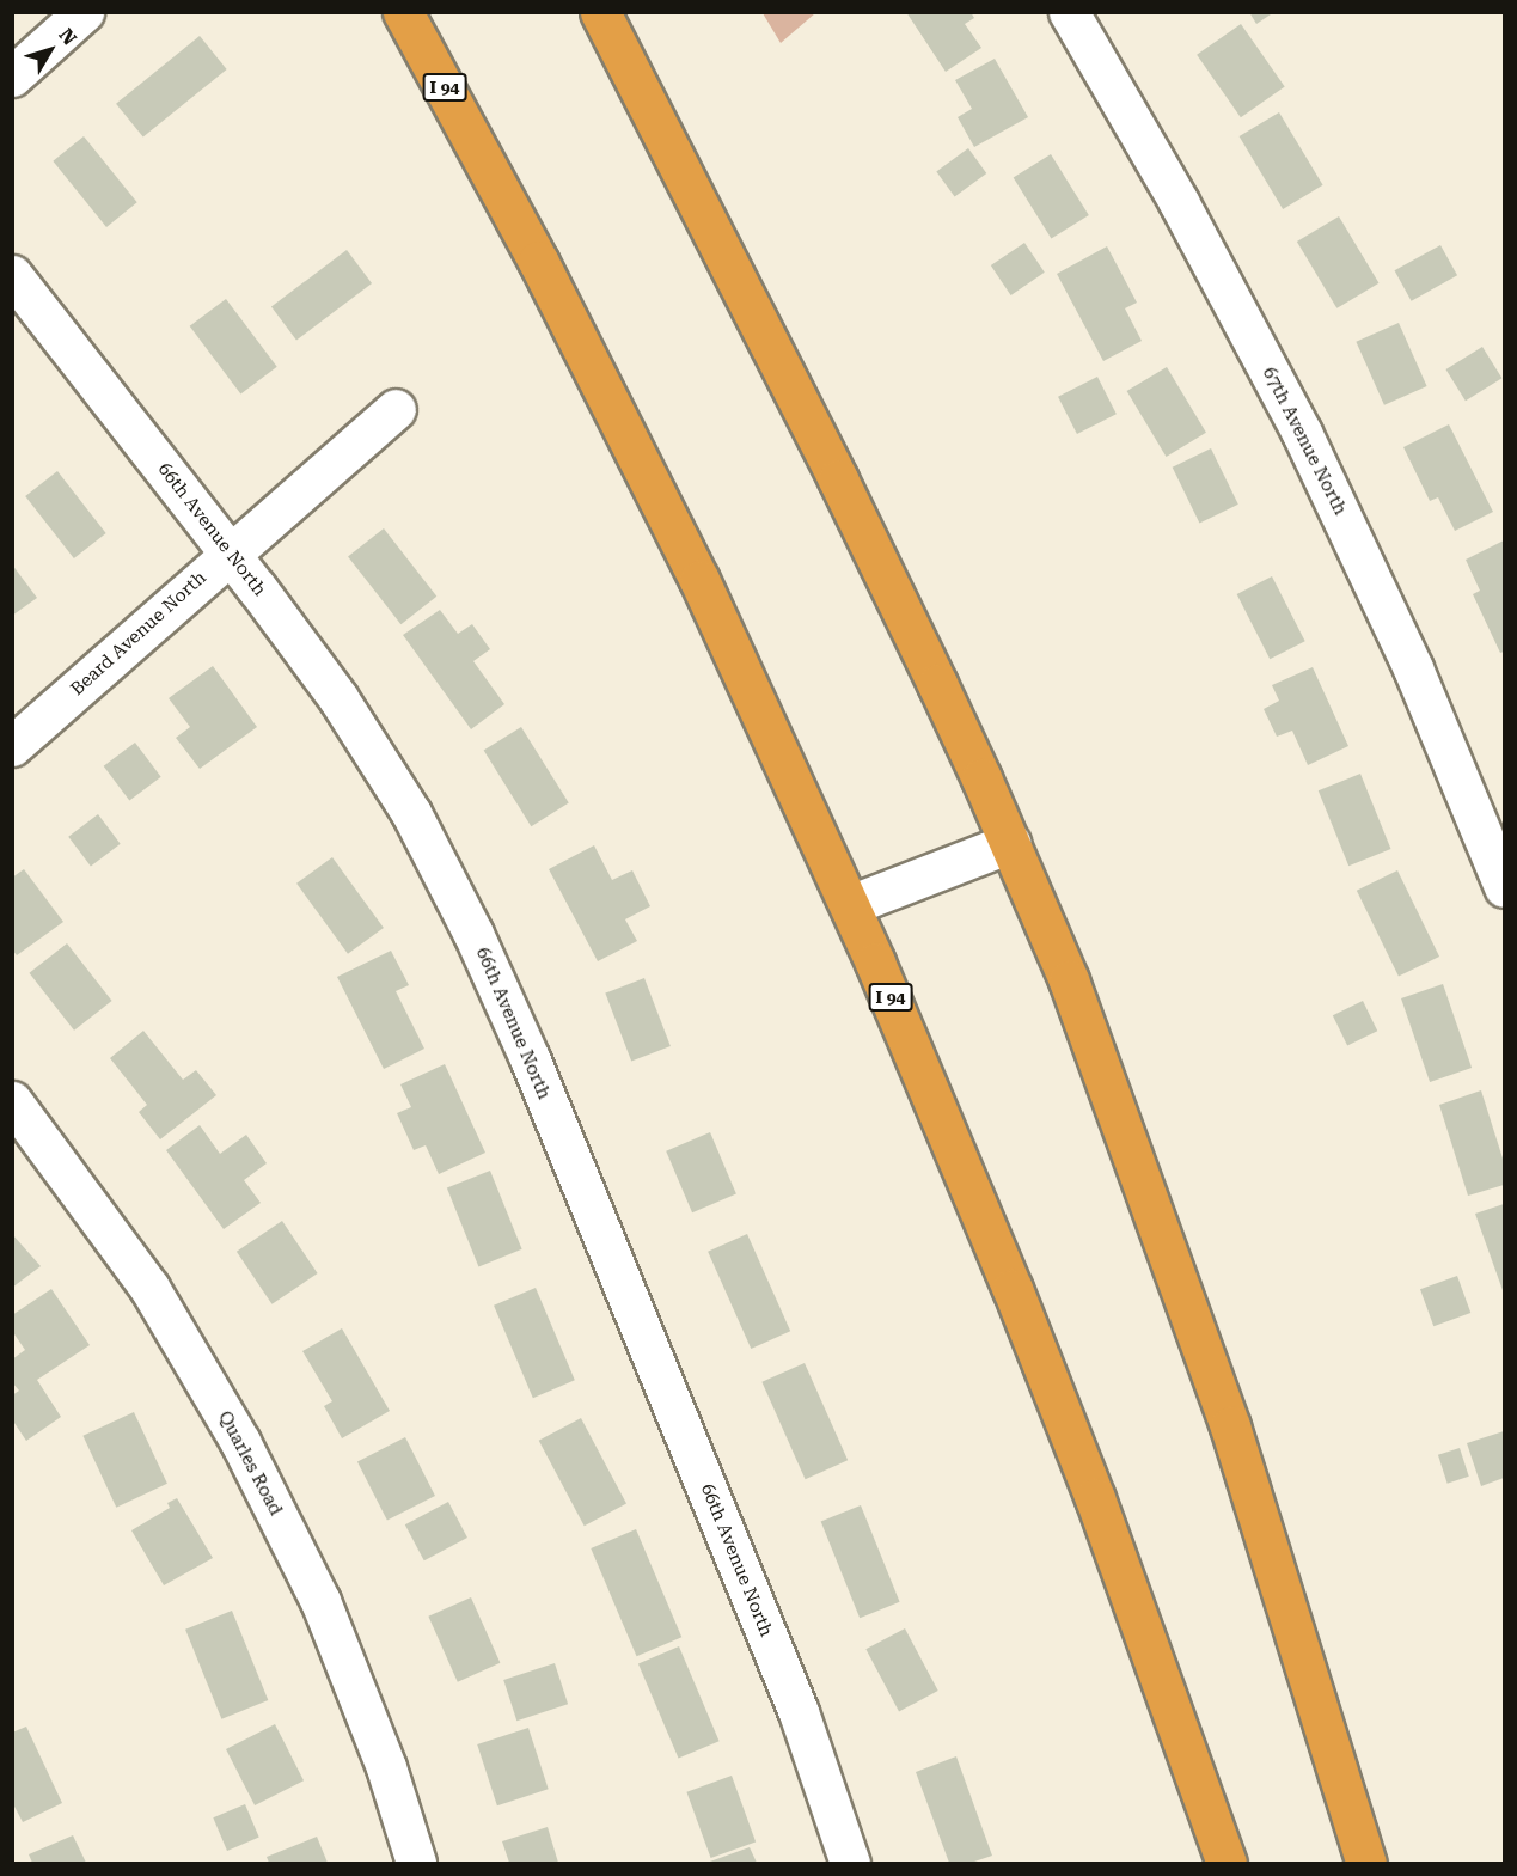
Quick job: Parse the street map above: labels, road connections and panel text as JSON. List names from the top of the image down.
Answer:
{
  "streets": {
    "highway": ["I 94"],
    "street": [
      "67th Avenue North",
      "66th Avenue North",
      "Beard Avenue North",
      "Quarles Road"
    ]
  },
  "crossings": [
    ["66th Avenue North", "Beard Avenue North"]
  ],
  "north": "top right"
}
